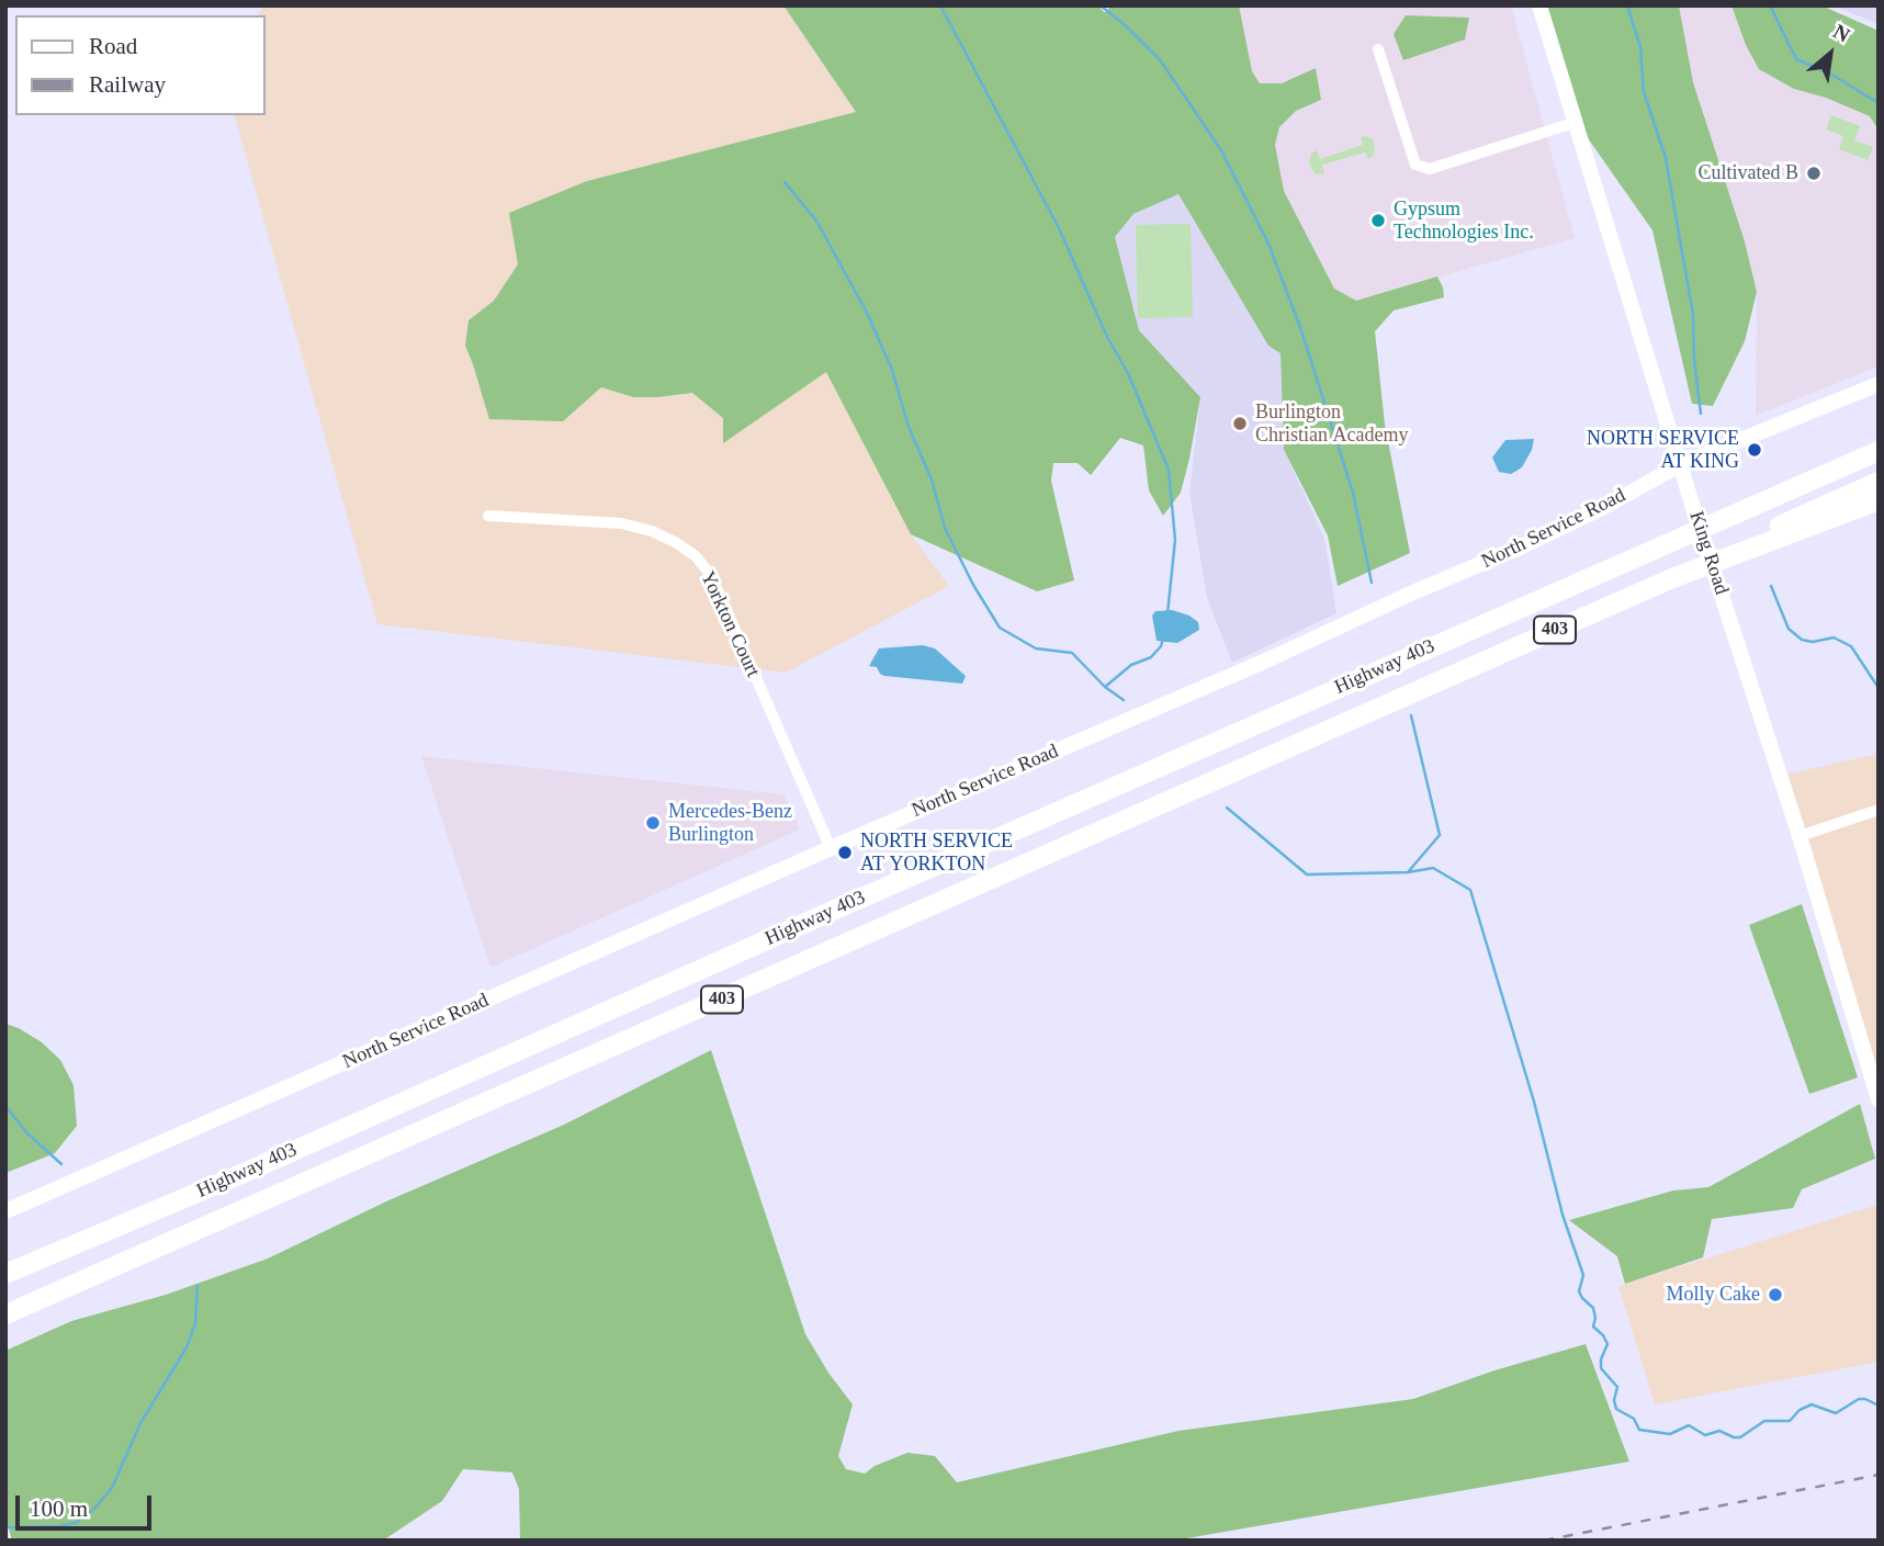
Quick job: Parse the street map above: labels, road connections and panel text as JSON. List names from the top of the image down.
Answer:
{
  "streets": {
    "highway": ["403", "Highway 403"],
    "street": ["North Service Road", "King Road", "Yorkton Court"]
  },
  "crossings": [
    ["North Service Road", "King Road"],
    ["North Service Road", "Yorkton Court"]
  ],
  "places": [
    "Cultivated B",
    "Gypsum Technologies Inc.",
    "Burlington Christian Academy",
    "NORTH SERVICE AT KING",
    "Mercedes-Benz Burlington",
    "NORTH SERVICE AT YORKTON",
    "Molly Cake"
  ],
  "legend": ["Road", "Railway"],
  "scale_bar": "100 m",
  "north": "top right"
}
